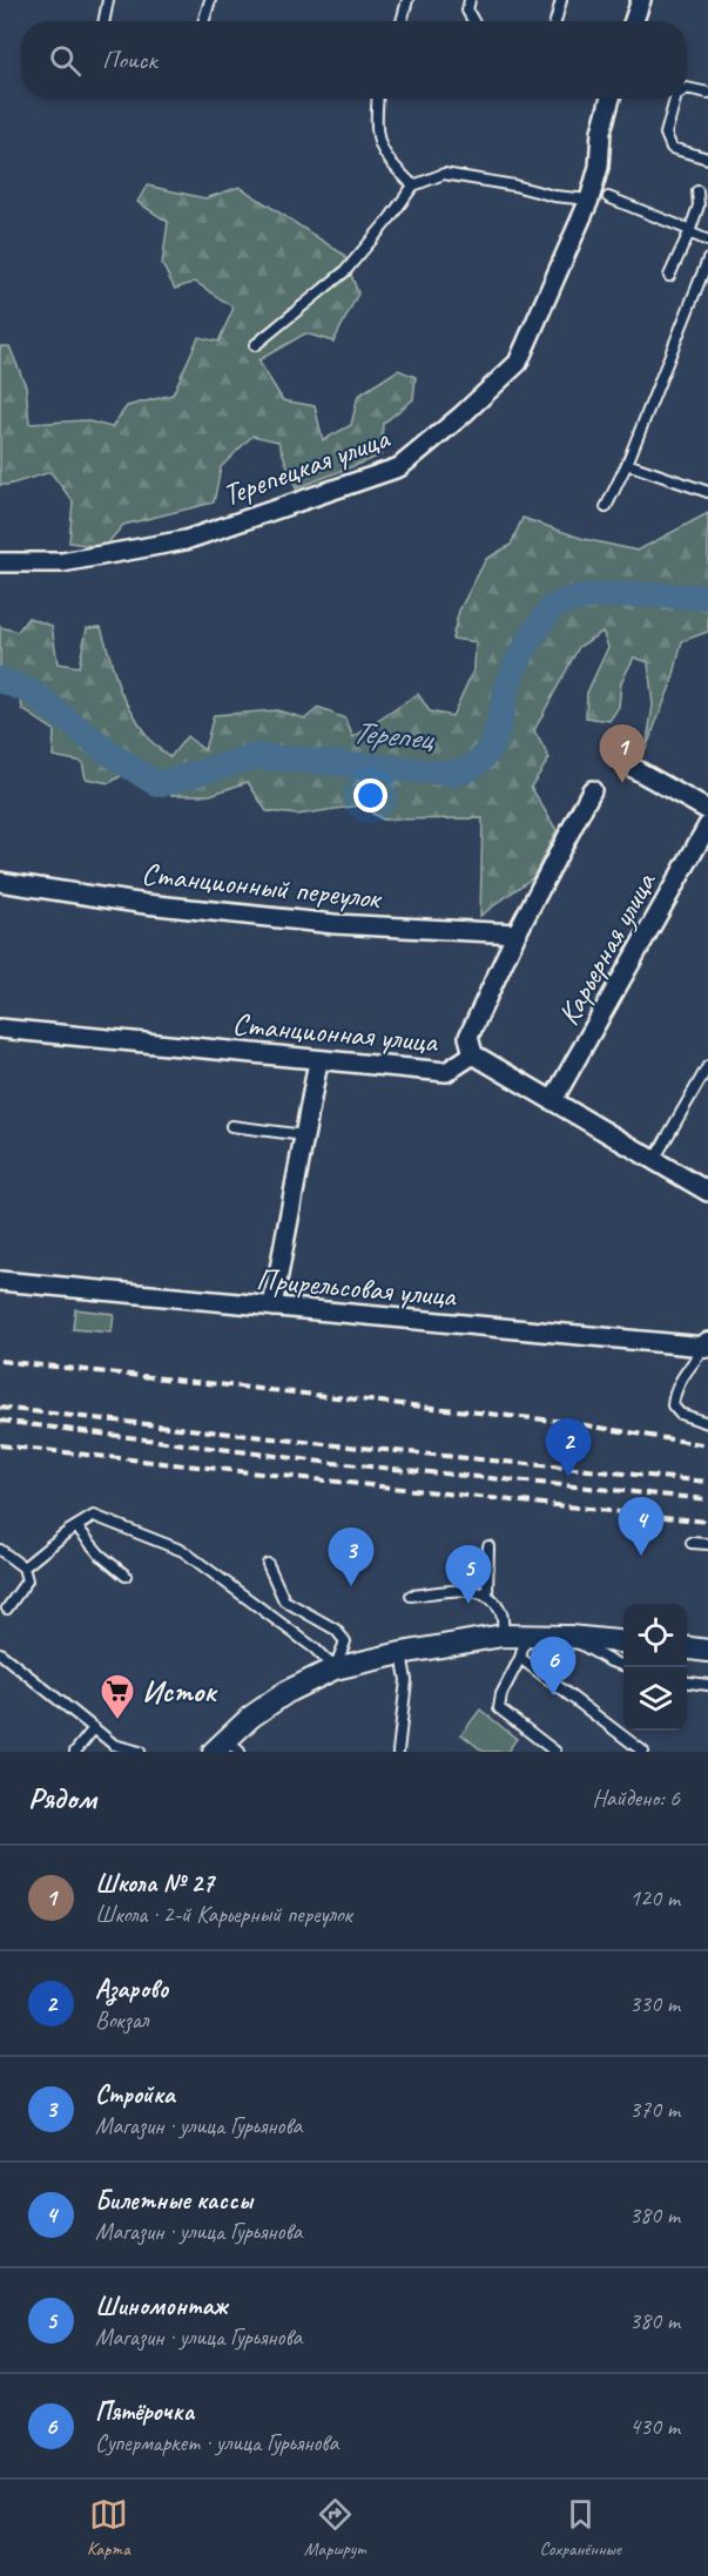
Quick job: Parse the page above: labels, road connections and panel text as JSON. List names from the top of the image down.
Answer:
{
  "streets": {
    "street": [
      "Терепецкая улица",
      "Станционный переулок",
      "Карьерная улица",
      "Станционная улица",
      "Прирельсовая улица"
    ]
  },
  "crossings": [
    ["Карьерная улица", "Станционная улица"]
  ],
  "water": ["Терепец"],
  "places": {
    "supermarket": ["Исток"]
  },
  "page": {
    "search": "Поиск",
    "pins": [
      "1",
      "2",
      "4",
      "3",
      "5",
      "6"
    ],
    "heading": ["Рядом", "Найдено: 6"],
    "list": [
      {
        "mark": "1",
        "name": "Школа № 27",
        "note": "Школа · 2-й Карьерный переулок",
        "value": "120 m"
      },
      {
        "mark": "2",
        "name": "Азарово",
        "note": "Вокзал",
        "value": "330 m"
      },
      {
        "mark": "3",
        "name": "Стройка",
        "note": "Магазин · улица Гурьянова",
        "value": "370 m"
      },
      {
        "mark": "4",
        "name": "Билетные кассы",
        "note": "Магазин · улица Гурьянова",
        "value": "380 m"
      },
      {
        "mark": "5",
        "name": "Шиномонтаж",
        "note": "Магазин · улица Гурьянова",
        "value": "380 m"
      },
      {
        "mark": "6",
        "name": "Пятёрочка",
        "note": "Супермаркет · улица Гурьянова",
        "value": "430 m"
      }
    ],
    "nav": ["Карта", "Маршрут", "Сохранённые"]
  }
}
